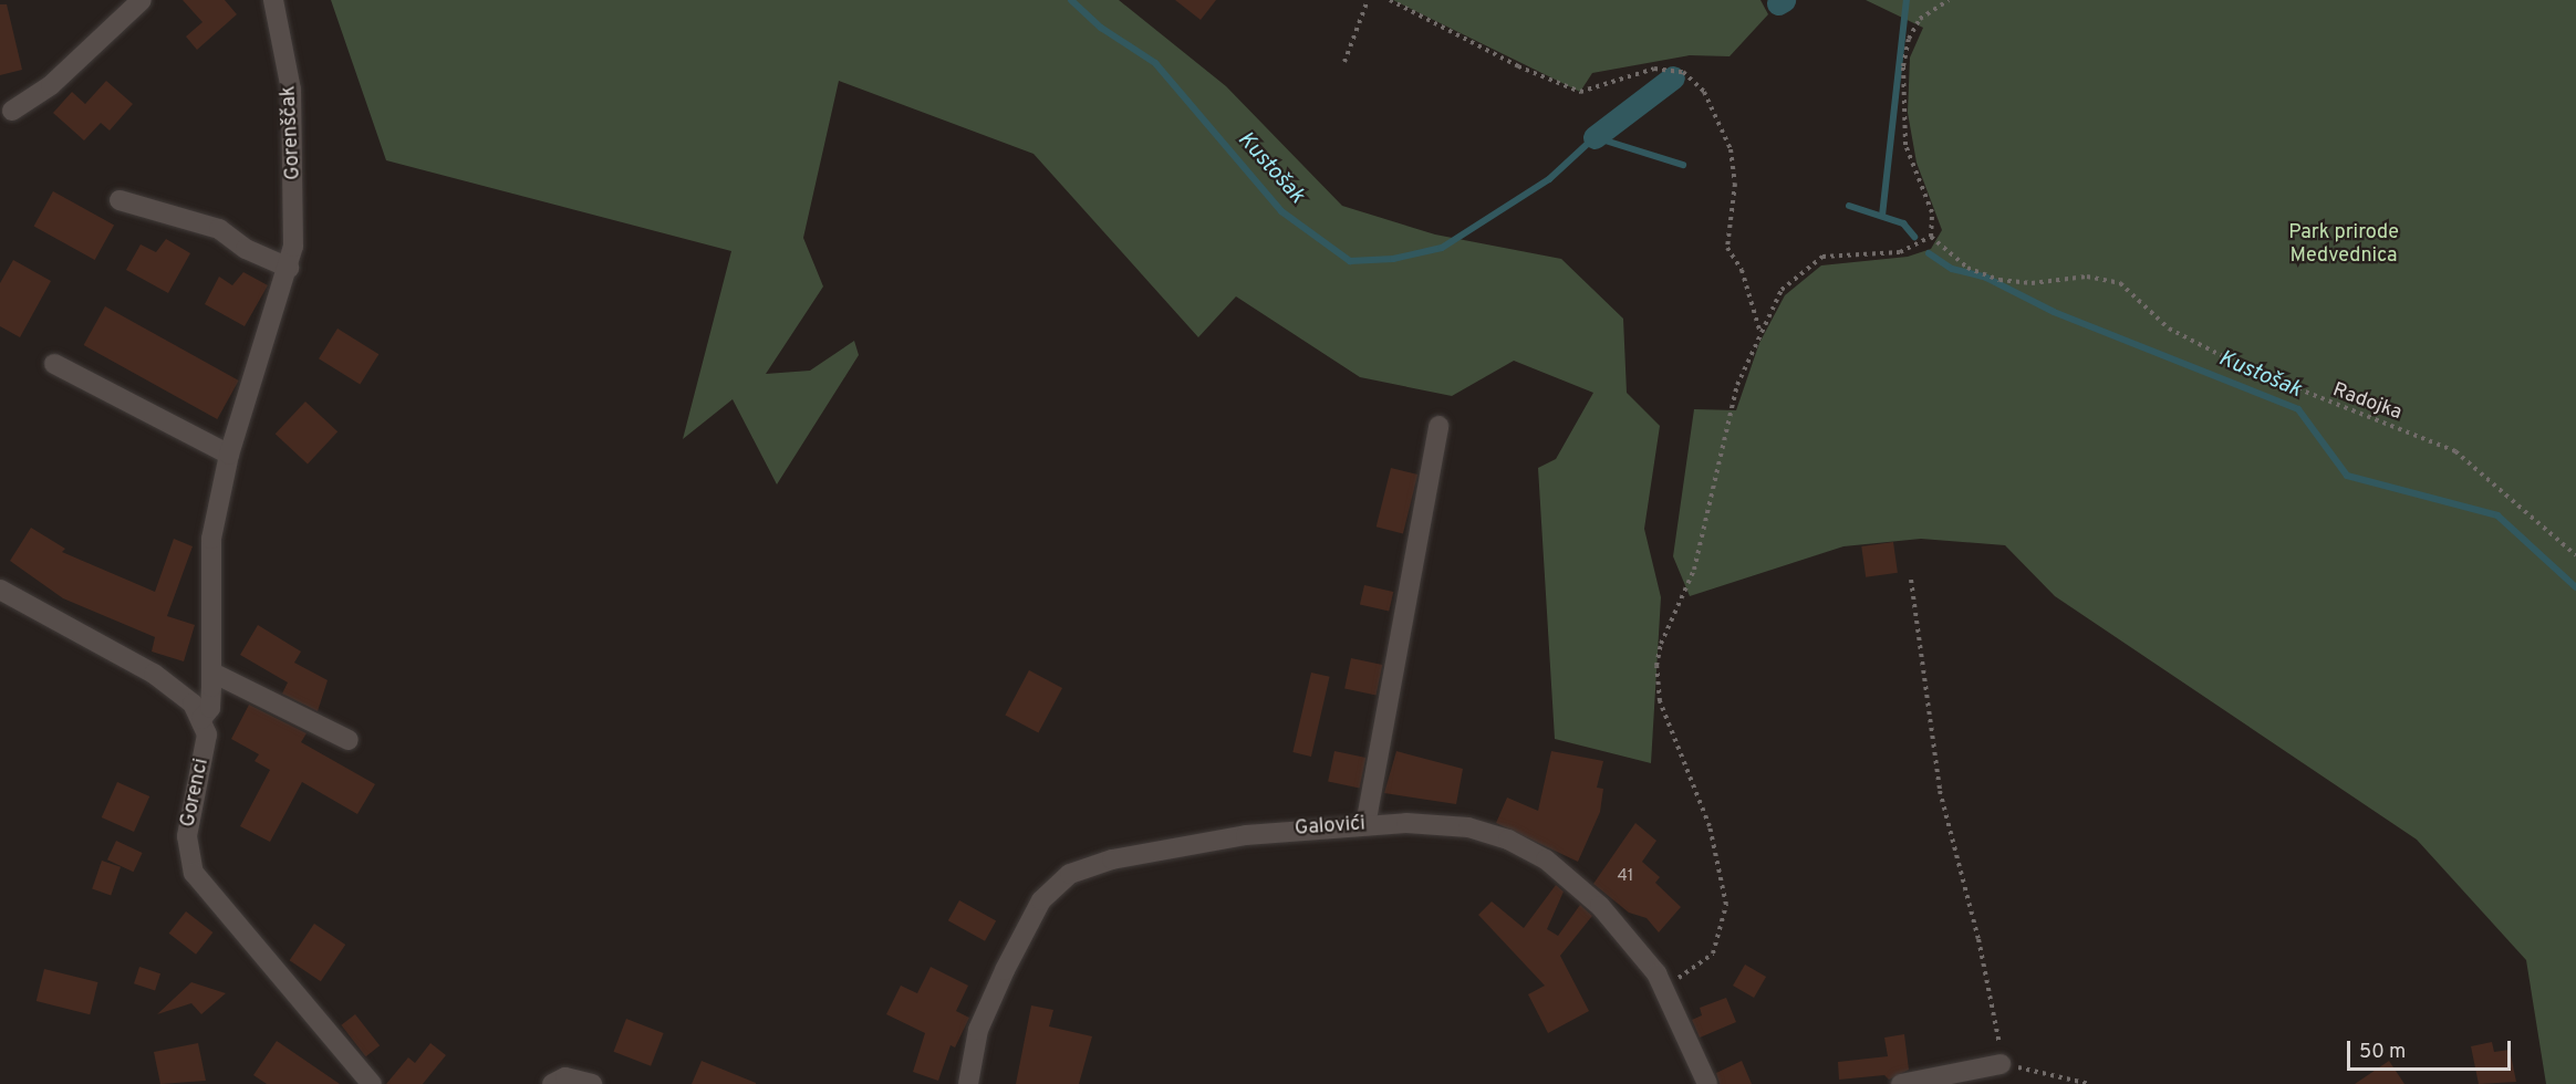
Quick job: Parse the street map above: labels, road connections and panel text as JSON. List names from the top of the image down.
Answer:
{
  "streets": {
    "street": ["Gorenščak", "Gorenci", "Galovići"],
    "path": ["Radojka"]
  },
  "crossings": [
    ["Gorenščak", "Gorenci"]
  ],
  "water": ["Kustošak"],
  "parks": ["Park prirode Medvednica"],
  "house_numbers": ["41"],
  "scale_bar": "50 m"
}
